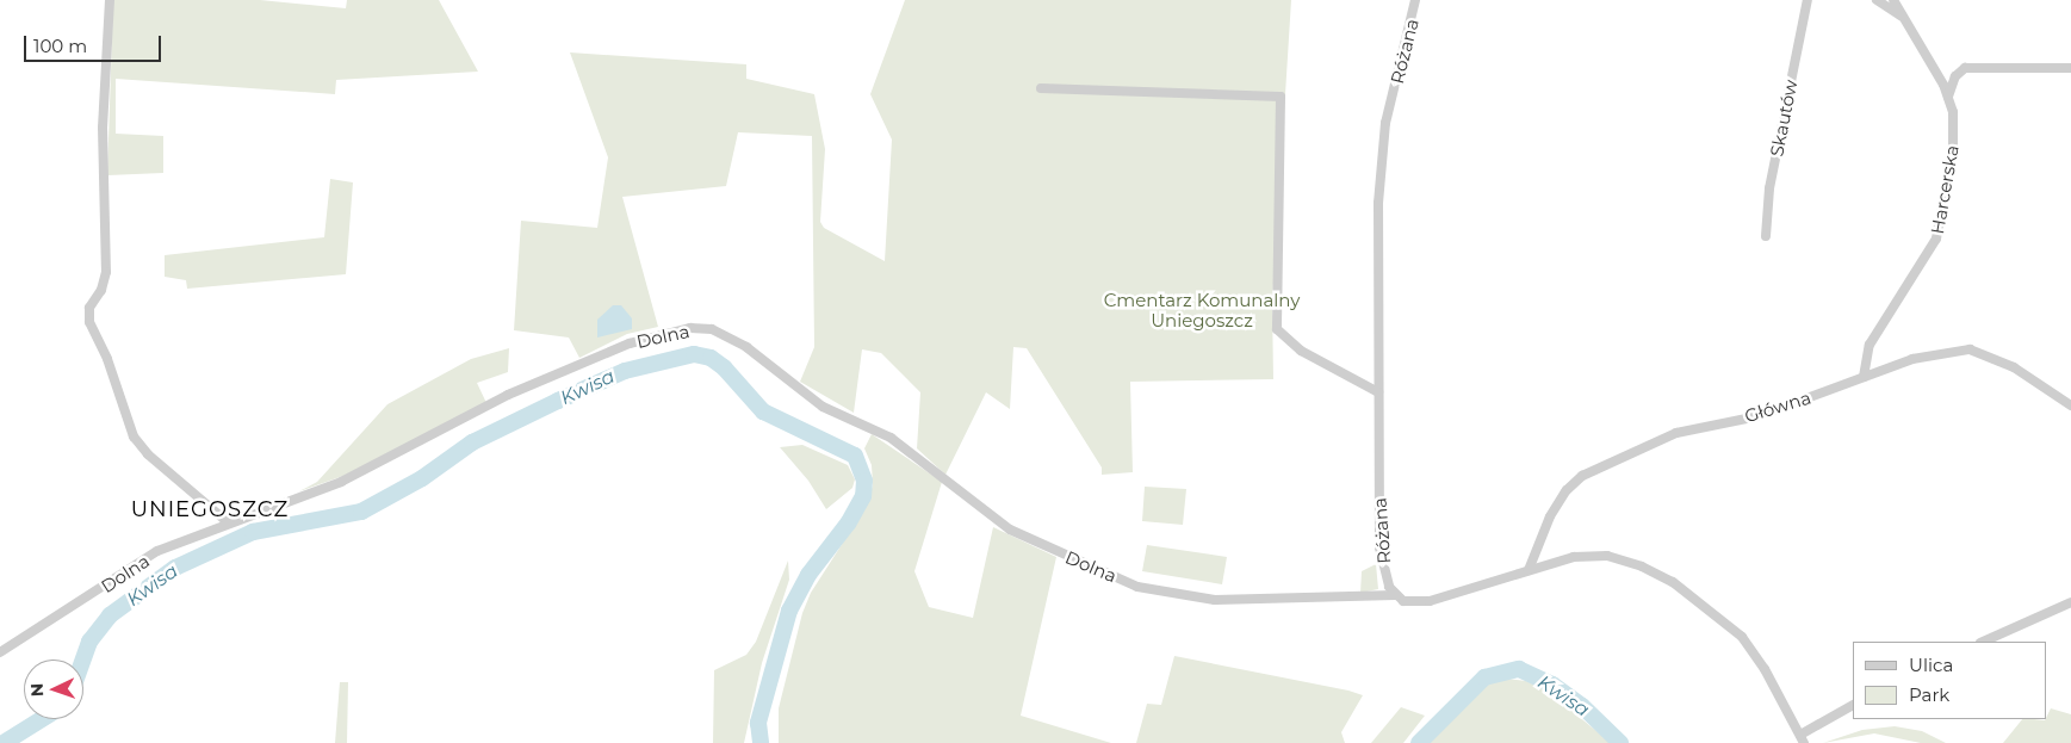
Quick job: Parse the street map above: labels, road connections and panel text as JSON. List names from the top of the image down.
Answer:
{
  "streets": {
    "street": [
      "Różana",
      "Skautów",
      "Harcerska",
      "Dolna",
      "Główna"
    ]
  },
  "crossings": [
    ["Różana", "Dolna"],
    ["Harcerska", "Główna"]
  ],
  "districts": ["UNIEGOSZCZ"],
  "water": ["Kwisa"],
  "parks": ["Cmentarz Komunalny Uniegoszcz"],
  "legend": ["Ulica", "Park"],
  "scale_bar": "100 m",
  "north": "left"
}
